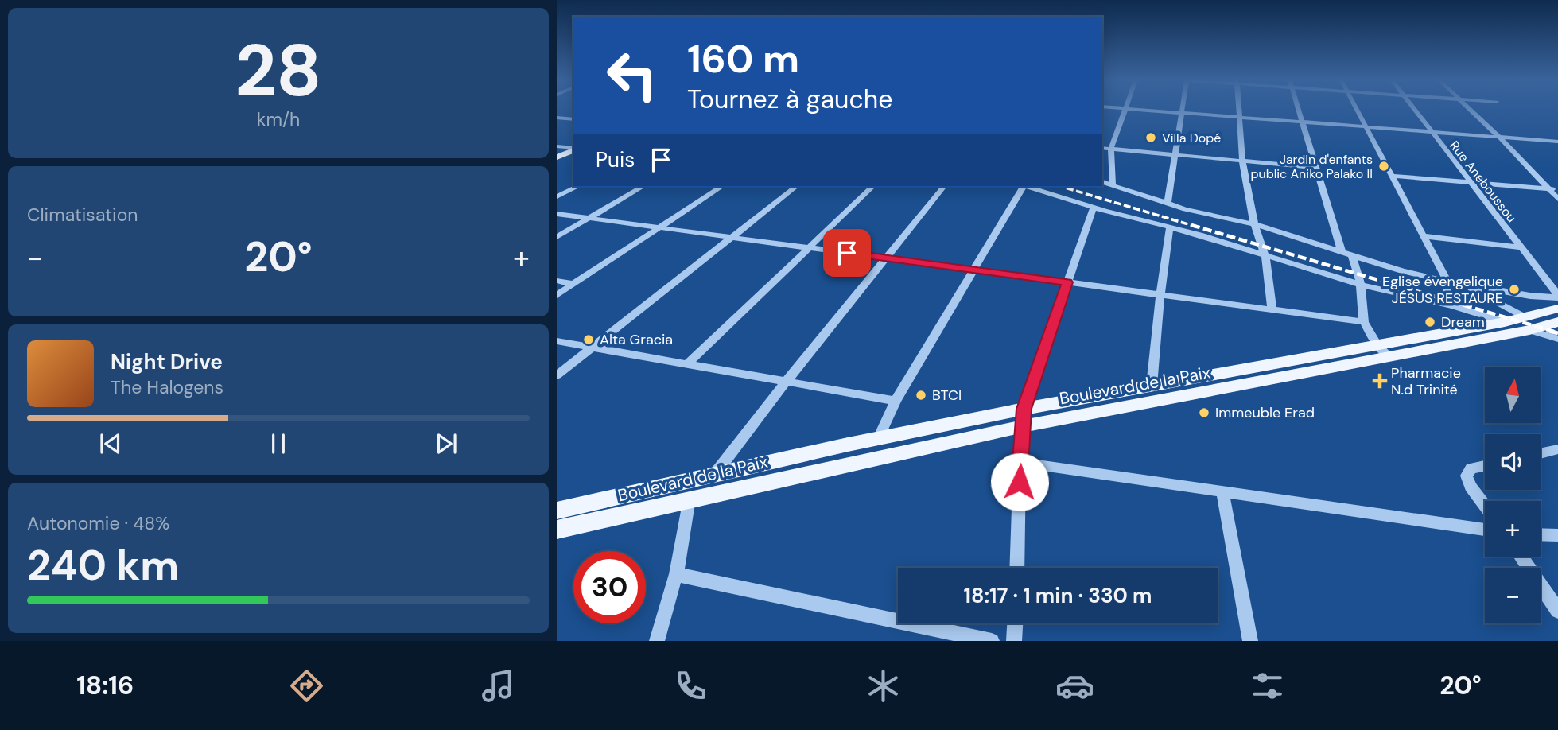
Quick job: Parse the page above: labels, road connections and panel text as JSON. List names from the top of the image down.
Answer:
{
  "streets": {
    "main road": ["Boulevard de la Paix"],
    "street": ["Rue Aneboussou"]
  },
  "places": {
    "other": [
      "Villa Dopé",
      "Jardin d'enfants public Aniko Palako II",
      "Eglise évengelique JÉSUS RESTAURE",
      "Dream",
      "Alta Gracia",
      "BTCI",
      "Immeuble Erad"
    ],
    "health": ["Pharmacie N.d Trinité"]
  },
  "north": "top",
  "page": {
    "tile": [
      ["28", "km/h"],
      "Climatisation",
      ["Autonomie · 48%", "240 km"]
    ],
    "turn": ["160 m", "Tournez à gauche"],
    "then": "Puis",
    "heat": ["−", "20°", "+"],
    "song": ["Night Drive", "The Halogens"],
    "map_buttons": ["+", "−"],
    "limit": "30",
    "trip": "18:17 · 1 min · 330 m",
    "tabs": ["18:16", "20°"]
  }
}
